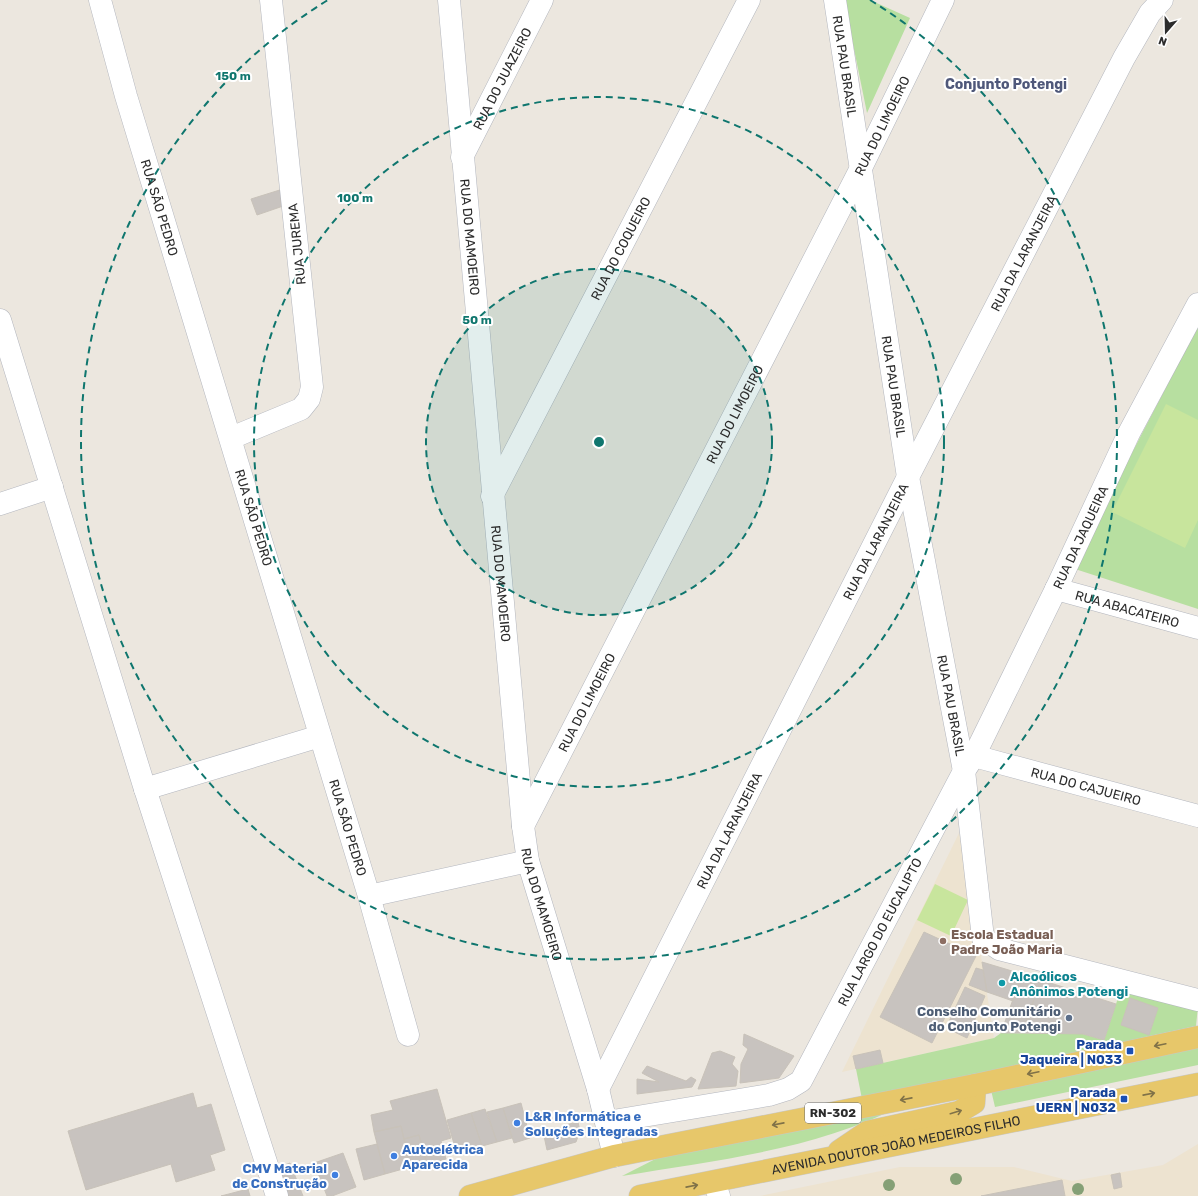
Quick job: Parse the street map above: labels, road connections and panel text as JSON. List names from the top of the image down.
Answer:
{
  "streets": {
    "main road": ["RN-302", "AVENIDA DOUTOR JOÃO MEDEIROS FILHO"],
    "street": [
      "RUA PAU BRASIL",
      "RUA DO JUAZEIRO",
      "RUA DO LIMOEIRO",
      "RUA SÃO PEDRO",
      "RUA DO MAMOEIRO",
      "RUA JUREMA",
      "RUA DO COQUEIRO",
      "RUA DA LARANJEIRA",
      "RUA DA JAQUEIRA",
      "RUA ABACATEIRO",
      "RUA DO CAJUEIRO",
      "RUA LARGO DO EUCALIPTO"
    ]
  },
  "crossings": [
    ["RUA PAU BRASIL", "RUA DO LIMOEIRO"],
    ["RUA PAU BRASIL", "RUA DA LARANJEIRA"],
    ["RUA PAU BRASIL", "RUA DA JAQUEIRA"],
    ["RUA PAU BRASIL", "RUA DO CAJUEIRO"],
    ["RUA PAU BRASIL", "RUA LARGO DO EUCALIPTO"],
    ["RUA DO JUAZEIRO", "RUA DO MAMOEIRO"],
    ["RUA DO LIMOEIRO", "RUA DO MAMOEIRO"],
    ["RUA SÃO PEDRO", "RUA JUREMA"],
    ["RUA DO MAMOEIRO", "RUA DO COQUEIRO"],
    ["RUA DO MAMOEIRO", "RUA DA LARANJEIRA"],
    ["RUA DO MAMOEIRO", "RUA LARGO DO EUCALIPTO"],
    ["RUA DO MAMOEIRO", "RN-302"],
    ["RUA DA JAQUEIRA", "RUA ABACATEIRO"],
    ["RUA DA JAQUEIRA", "RUA DO CAJUEIRO"],
    ["RUA DA JAQUEIRA", "RUA LARGO DO EUCALIPTO"],
    ["RUA DO CAJUEIRO", "RUA LARGO DO EUCALIPTO"]
  ],
  "districts": ["Conjunto Potengi"],
  "places": {
    "other": [
      "Escola Estadual Padre João Maria",
      "Alcoólicos Anônimos Potengi",
      "Conselho Comunitário do Conjunto Potengi",
      "L&R Informática e Soluções Integradas",
      "Autoelétrica Aparecida",
      "CMV Material de Construção"
    ],
    "transit": ["Parada Jaqueira | N033", "Parada UERN | N032"]
  },
  "north": "bottom",
  "rings": ["150 m", "100 m", "50 m"]
}
